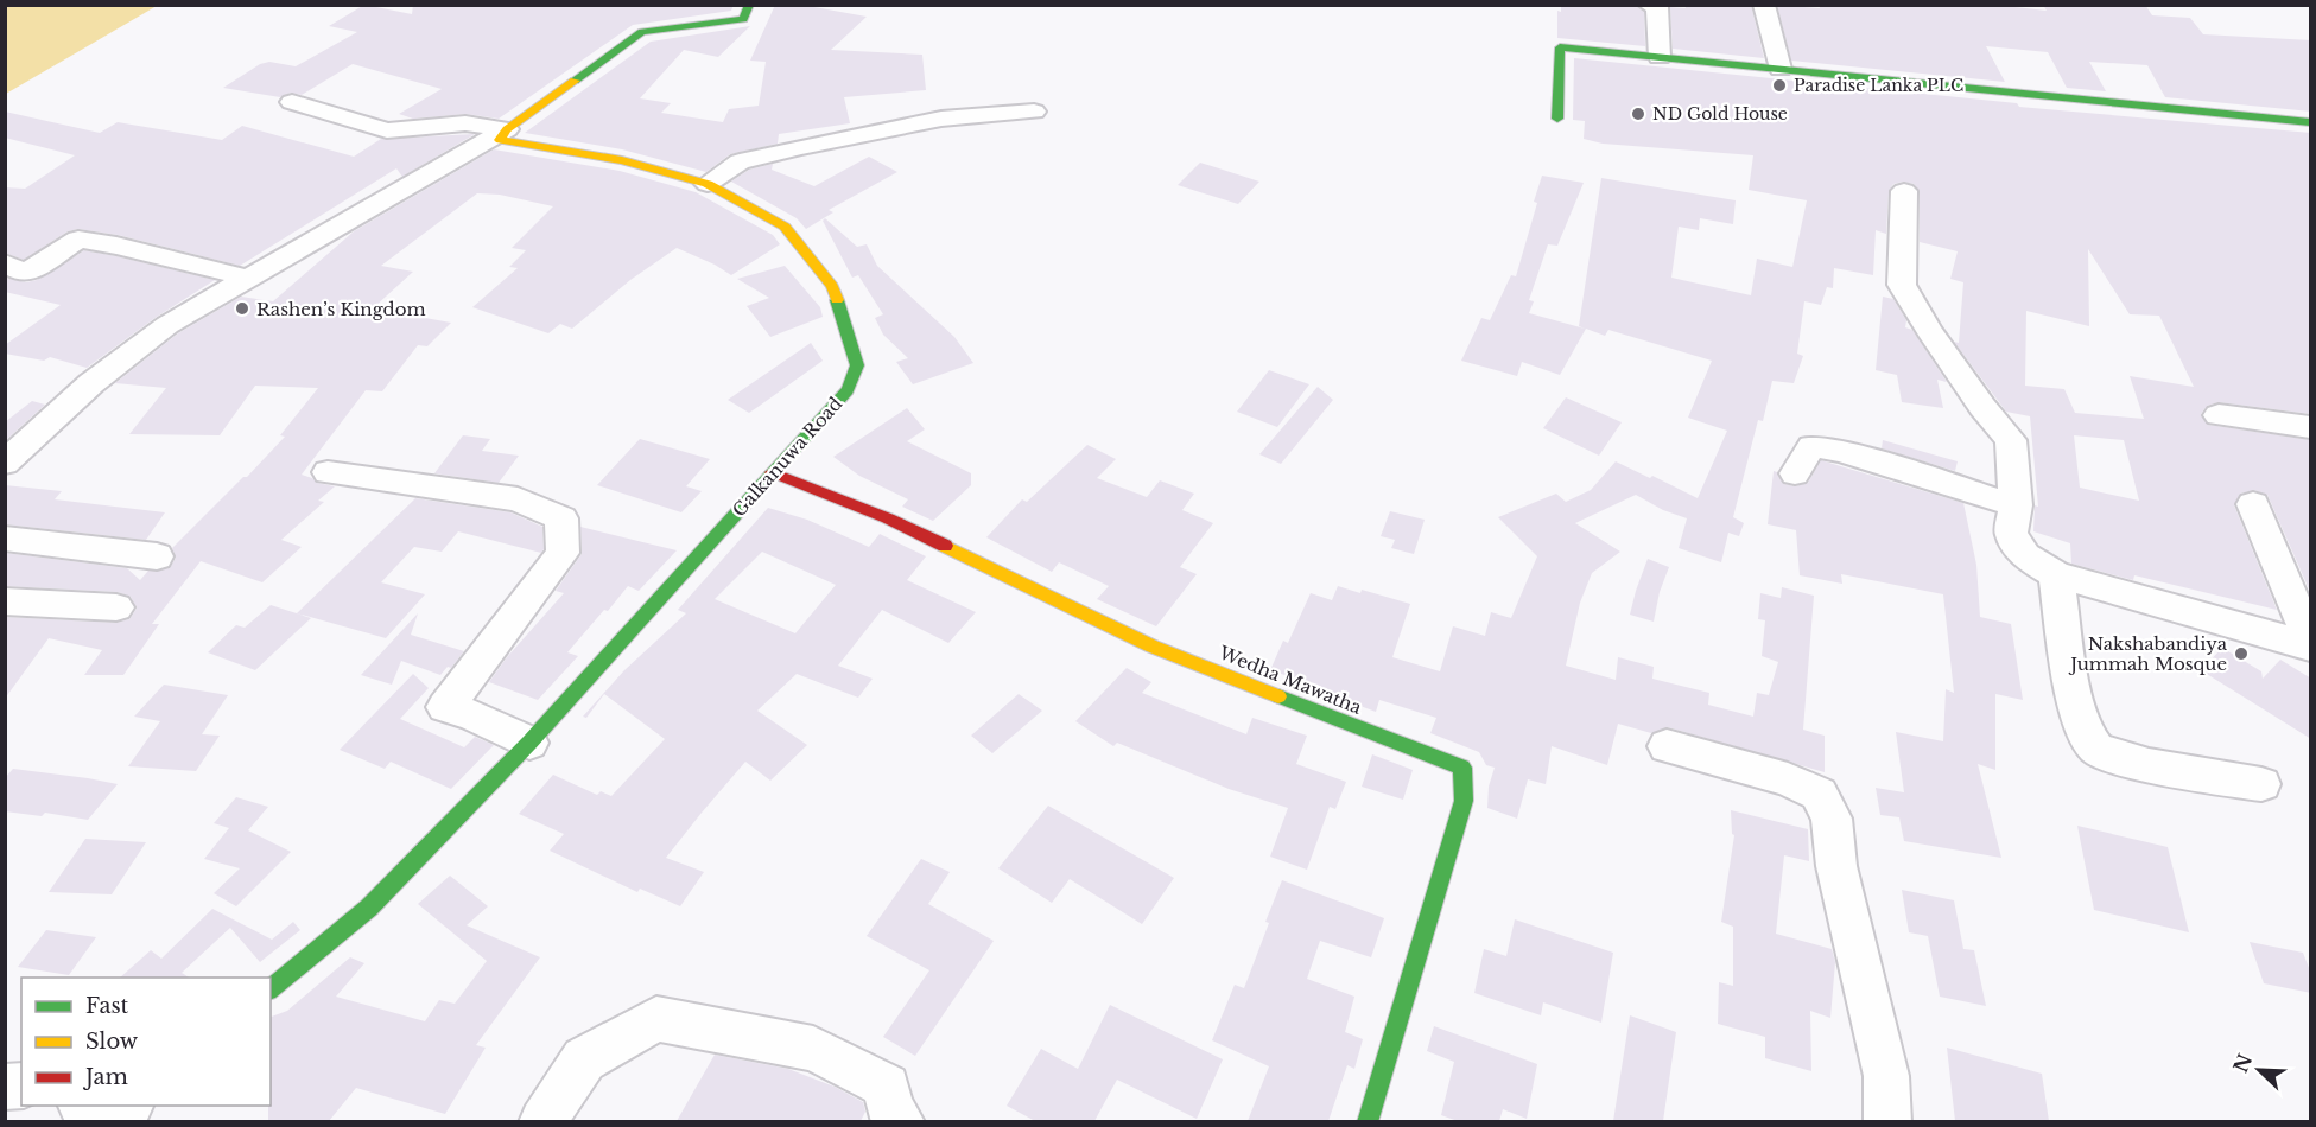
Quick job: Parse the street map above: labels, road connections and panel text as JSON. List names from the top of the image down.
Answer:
{
  "streets": {
    "street": ["Galkanuwa Road", "Wedha Mawatha"]
  },
  "crossings": [
    ["Galkanuwa Road", "Wedha Mawatha"]
  ],
  "places": [
    "Paradise Lanka PLC",
    "ND Gold House",
    "Rashen’s Kingdom",
    "Nakshabandiya Jummah Mosque"
  ],
  "legend": ["Fast", "Slow", "Jam"],
  "north": "top left"
}
